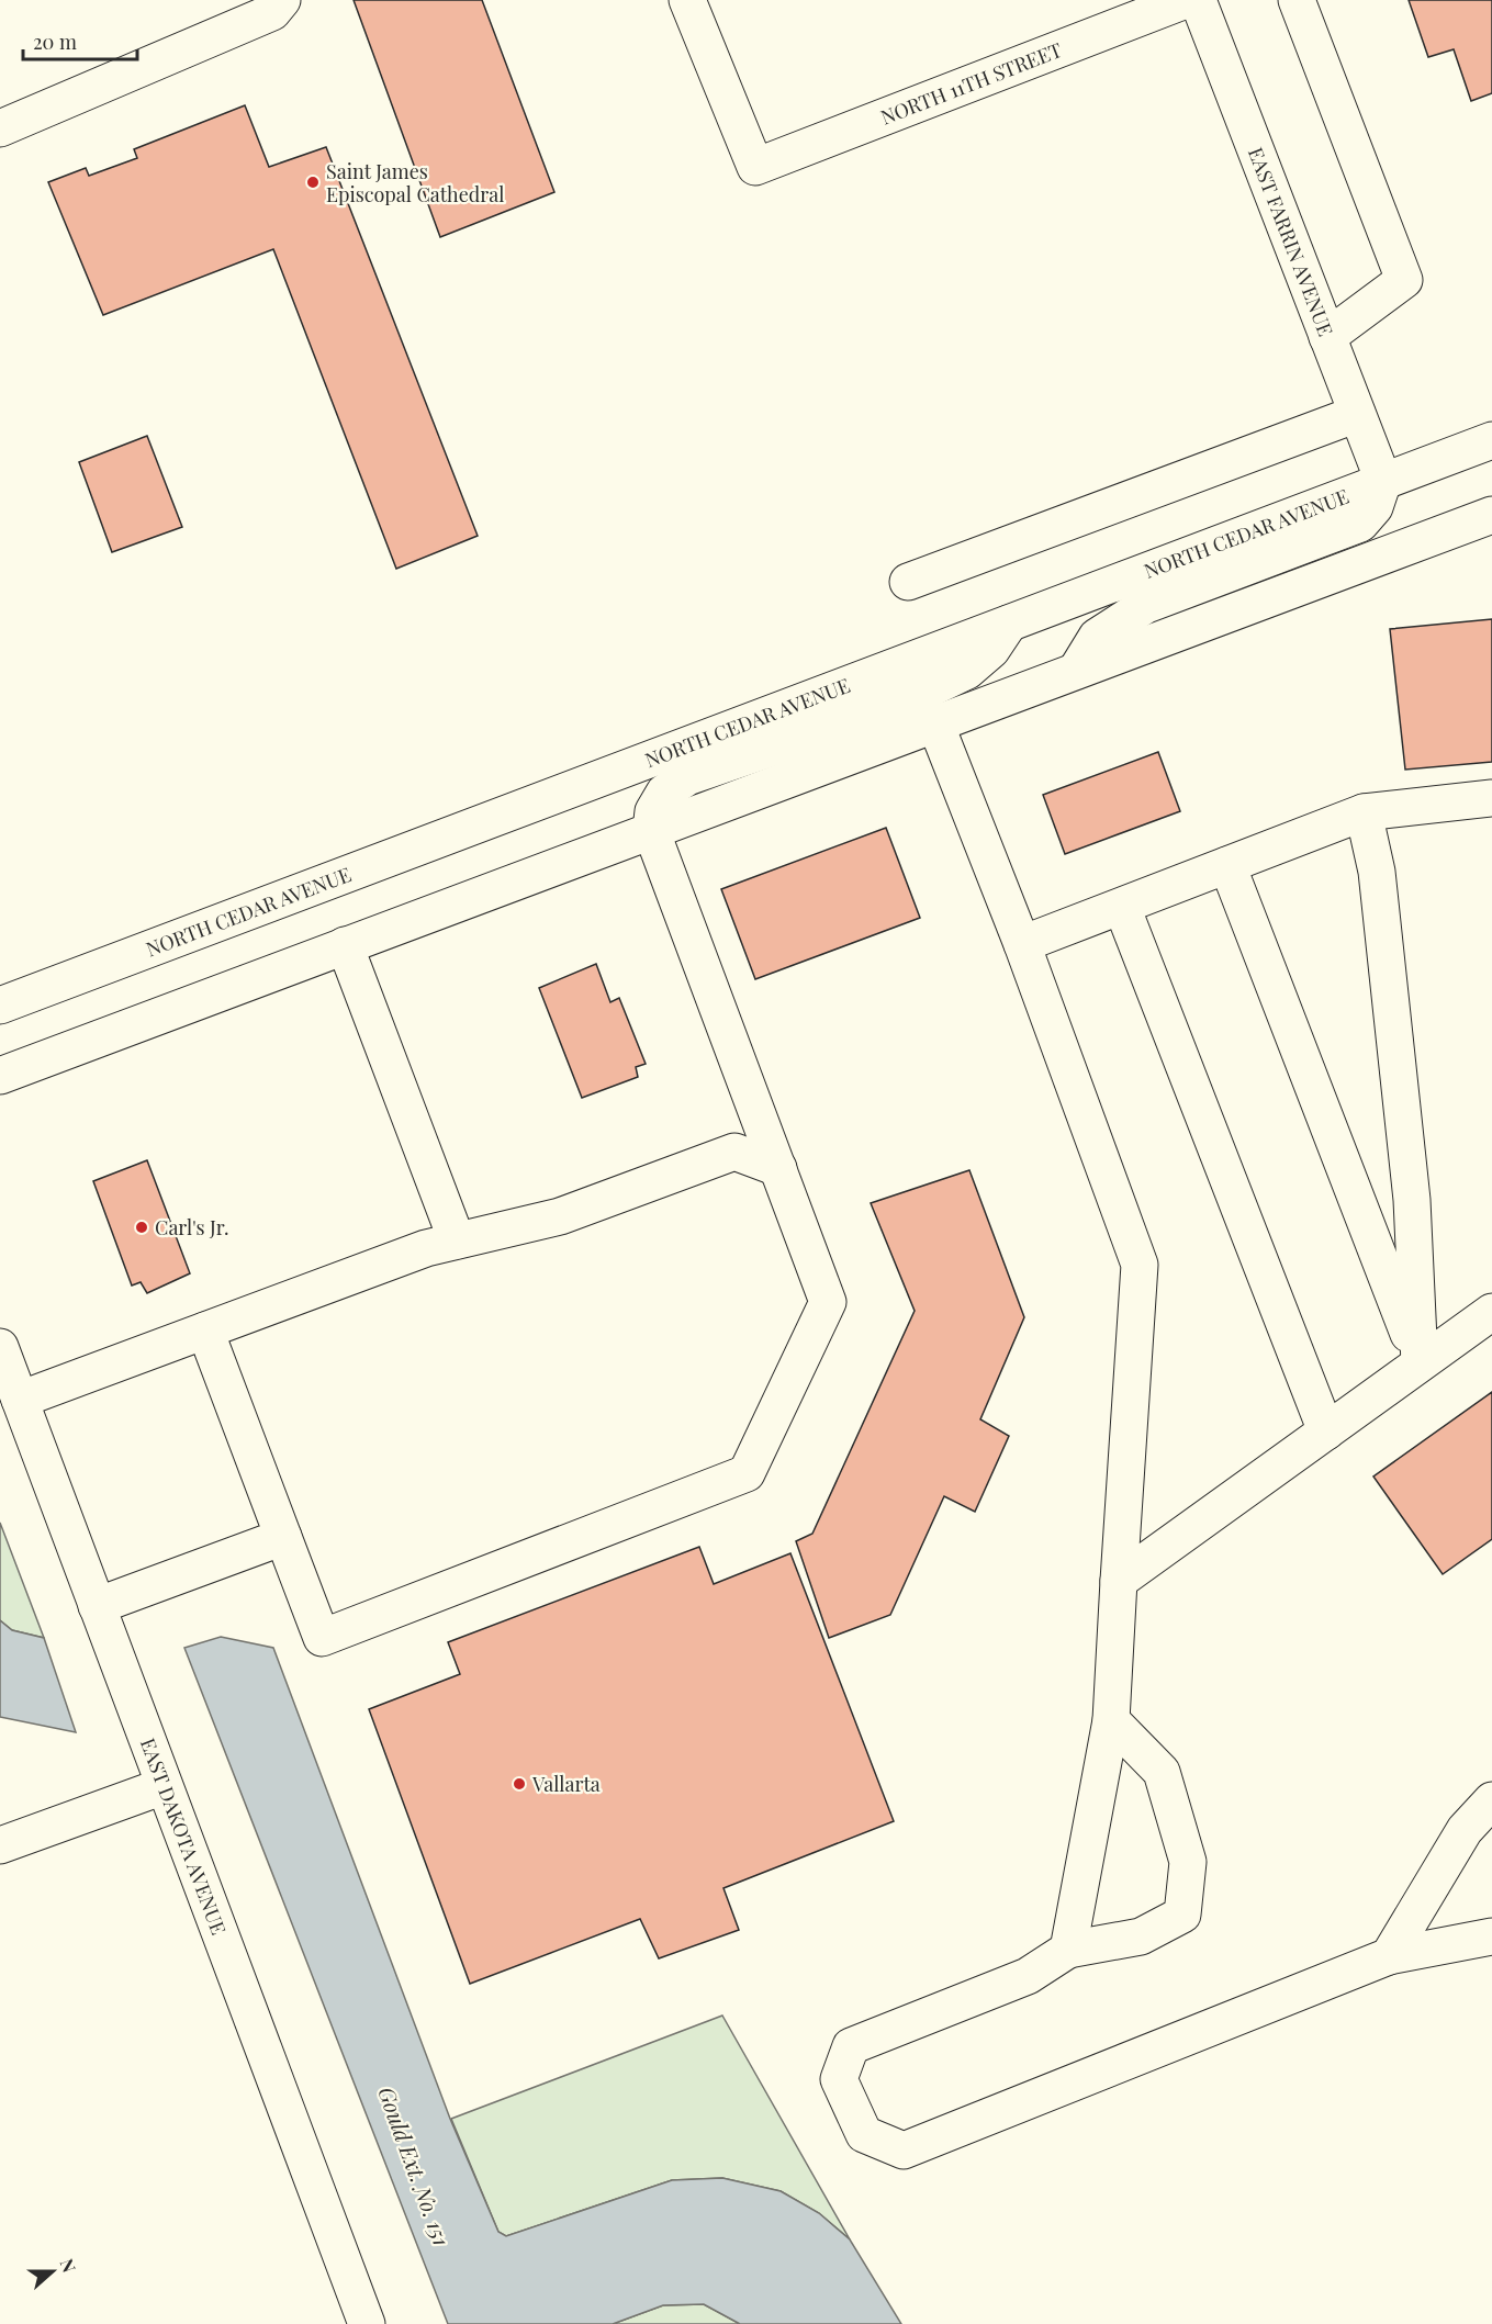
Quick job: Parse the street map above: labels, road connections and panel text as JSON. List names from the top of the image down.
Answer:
{
  "streets": {
    "main road": [
      "NORTH 11TH STREET",
      "EAST FARRIN AVENUE",
      "NORTH CEDAR AVENUE",
      "EAST DAKOTA AVENUE"
    ]
  },
  "crossings": [
    ["EAST FARRIN AVENUE", "NORTH CEDAR AVENUE"]
  ],
  "water": ["Gould Ext. No. 151"],
  "places": ["Saint James Episcopal Cathedral", "Carl's Jr.", "Vallarta"],
  "scale_bar": "20 m",
  "north": "right"
}
